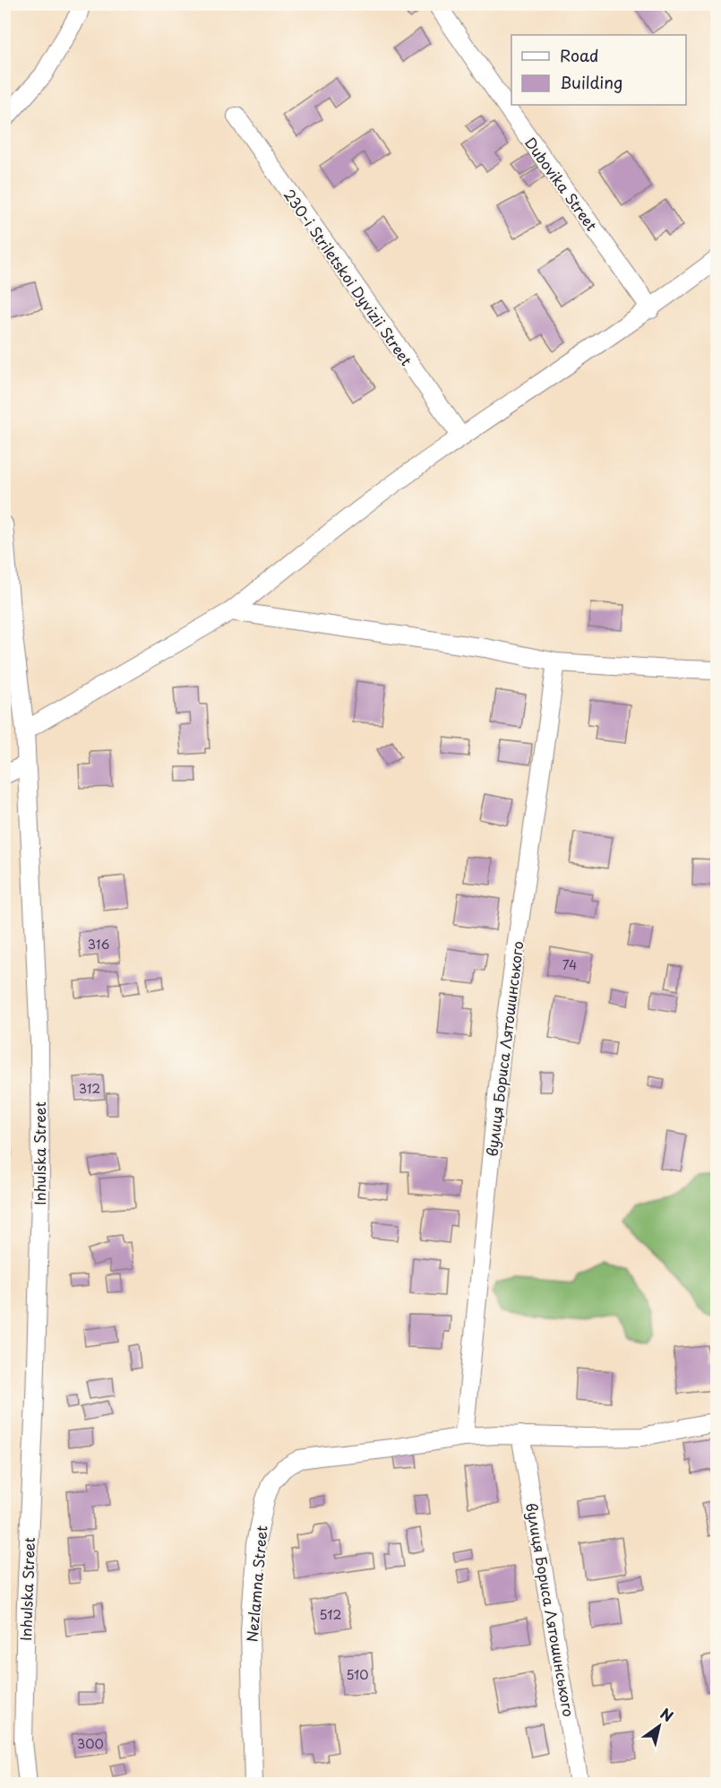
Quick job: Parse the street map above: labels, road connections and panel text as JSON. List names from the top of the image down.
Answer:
{
  "streets": {
    "street": [
      "Dubovika Street",
      "230-i Striletskoi Dyvizii Street",
      "вулиця Бориса Лятошинського",
      "Inhulska Street",
      "Nezlamna Street"
    ]
  },
  "crossings": [
    ["вулиця Бориса Лятошинського", "Nezlamna Street"]
  ],
  "house_numbers": [
    "316",
    "74",
    "312",
    "512",
    "510",
    "300"
  ],
  "legend": ["Road", "Building"],
  "north": "top right"
}
